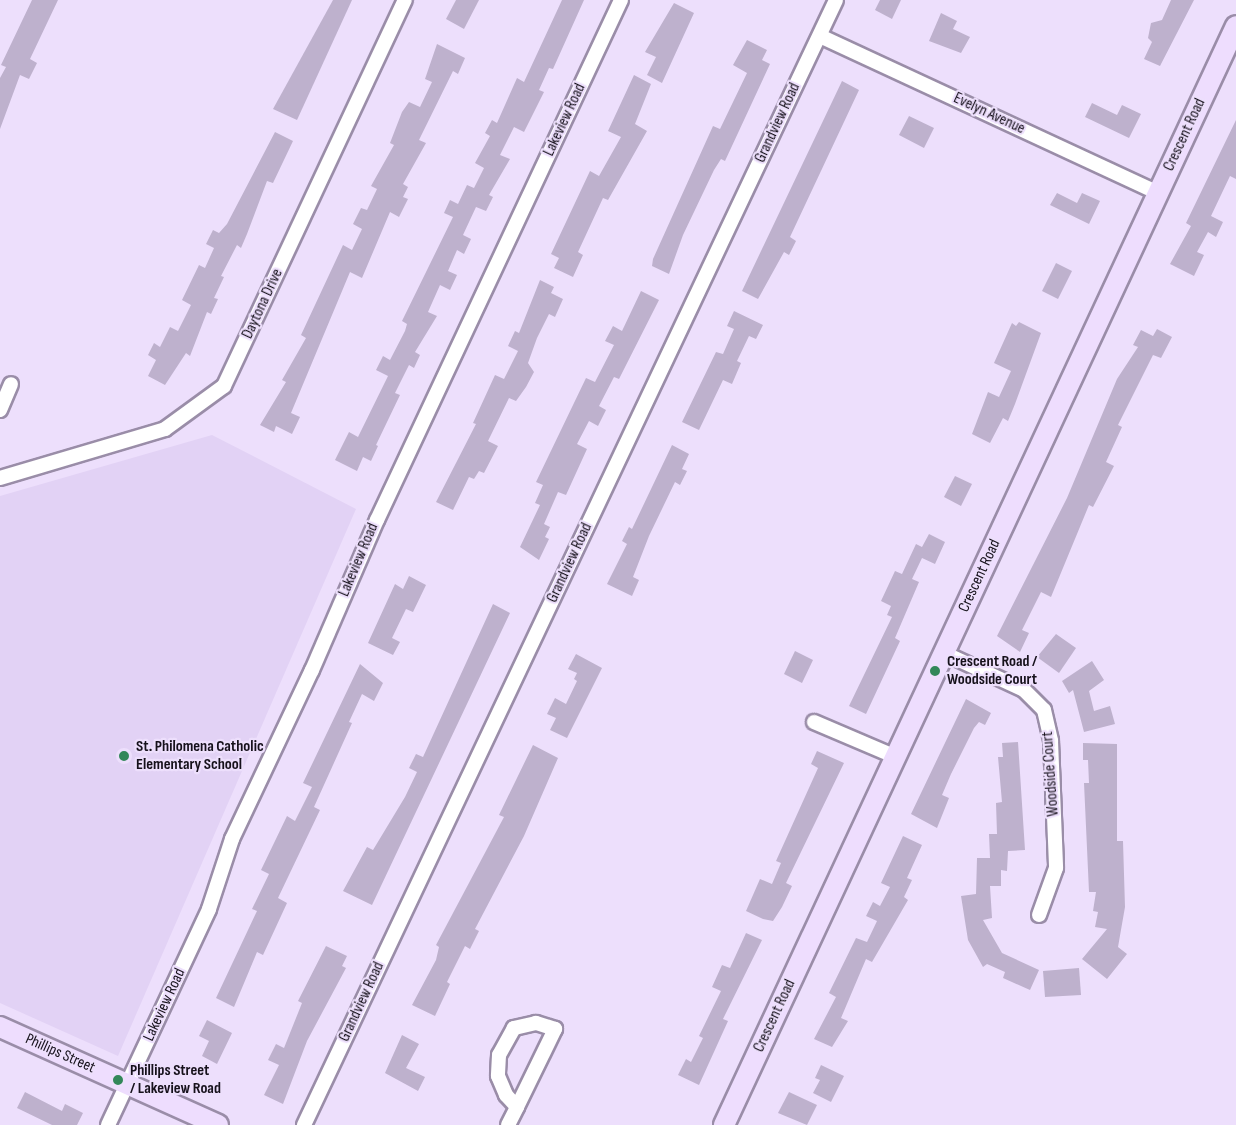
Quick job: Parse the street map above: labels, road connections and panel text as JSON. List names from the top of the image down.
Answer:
{
  "streets": {
    "street": [
      "Evelyn Avenue",
      "Lakeview Road",
      "Grandview Road",
      "Crescent Road",
      "Daytona Drive",
      "Woodside Court",
      "Phillips Street"
    ]
  },
  "crossings": [
    ["Evelyn Avenue", "Grandview Road"],
    ["Evelyn Avenue", "Crescent Road"],
    ["Lakeview Road", "Phillips Street"],
    ["Crescent Road", "Woodside Court"]
  ],
  "places": ["Crescent Road / Woodside Court", "St. Philomena Catholic Elementary School", "Phillips Street / Lakeview Road"]
}
